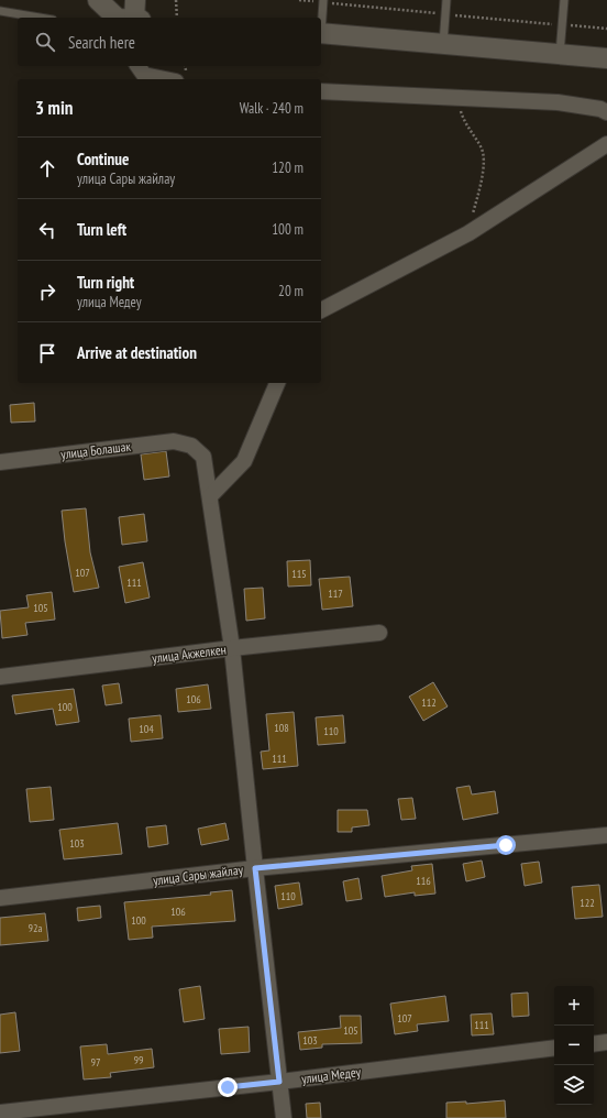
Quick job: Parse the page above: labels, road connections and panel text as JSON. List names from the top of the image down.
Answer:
{
  "streets": {
    "street": [
      "улица Болашак",
      "улица Акжелкен",
      "улица Сары жайлау",
      "улица Медеу"
    ]
  },
  "house_numbers": [
    "107",
    "115",
    "111",
    "117",
    "105",
    "106",
    "112",
    "100",
    "108",
    "104",
    "110",
    "111",
    "103",
    "116",
    "110",
    "122",
    "106",
    "100",
    "92а",
    "107",
    "111",
    "105",
    "103",
    "99",
    "97"
  ],
  "page": {
    "search": "Search here",
    "heading": ["3 min", "Walk · 240 m"],
    "list": [
      ["Continue", "улица Сары жайлау", "120 m"],
      ["Turn left", "100 m"],
      ["Turn right", "улица Медеу", "20 m"],
      "Arrive at destination"
    ],
    "map_buttons": ["+", "−"]
  }
}
